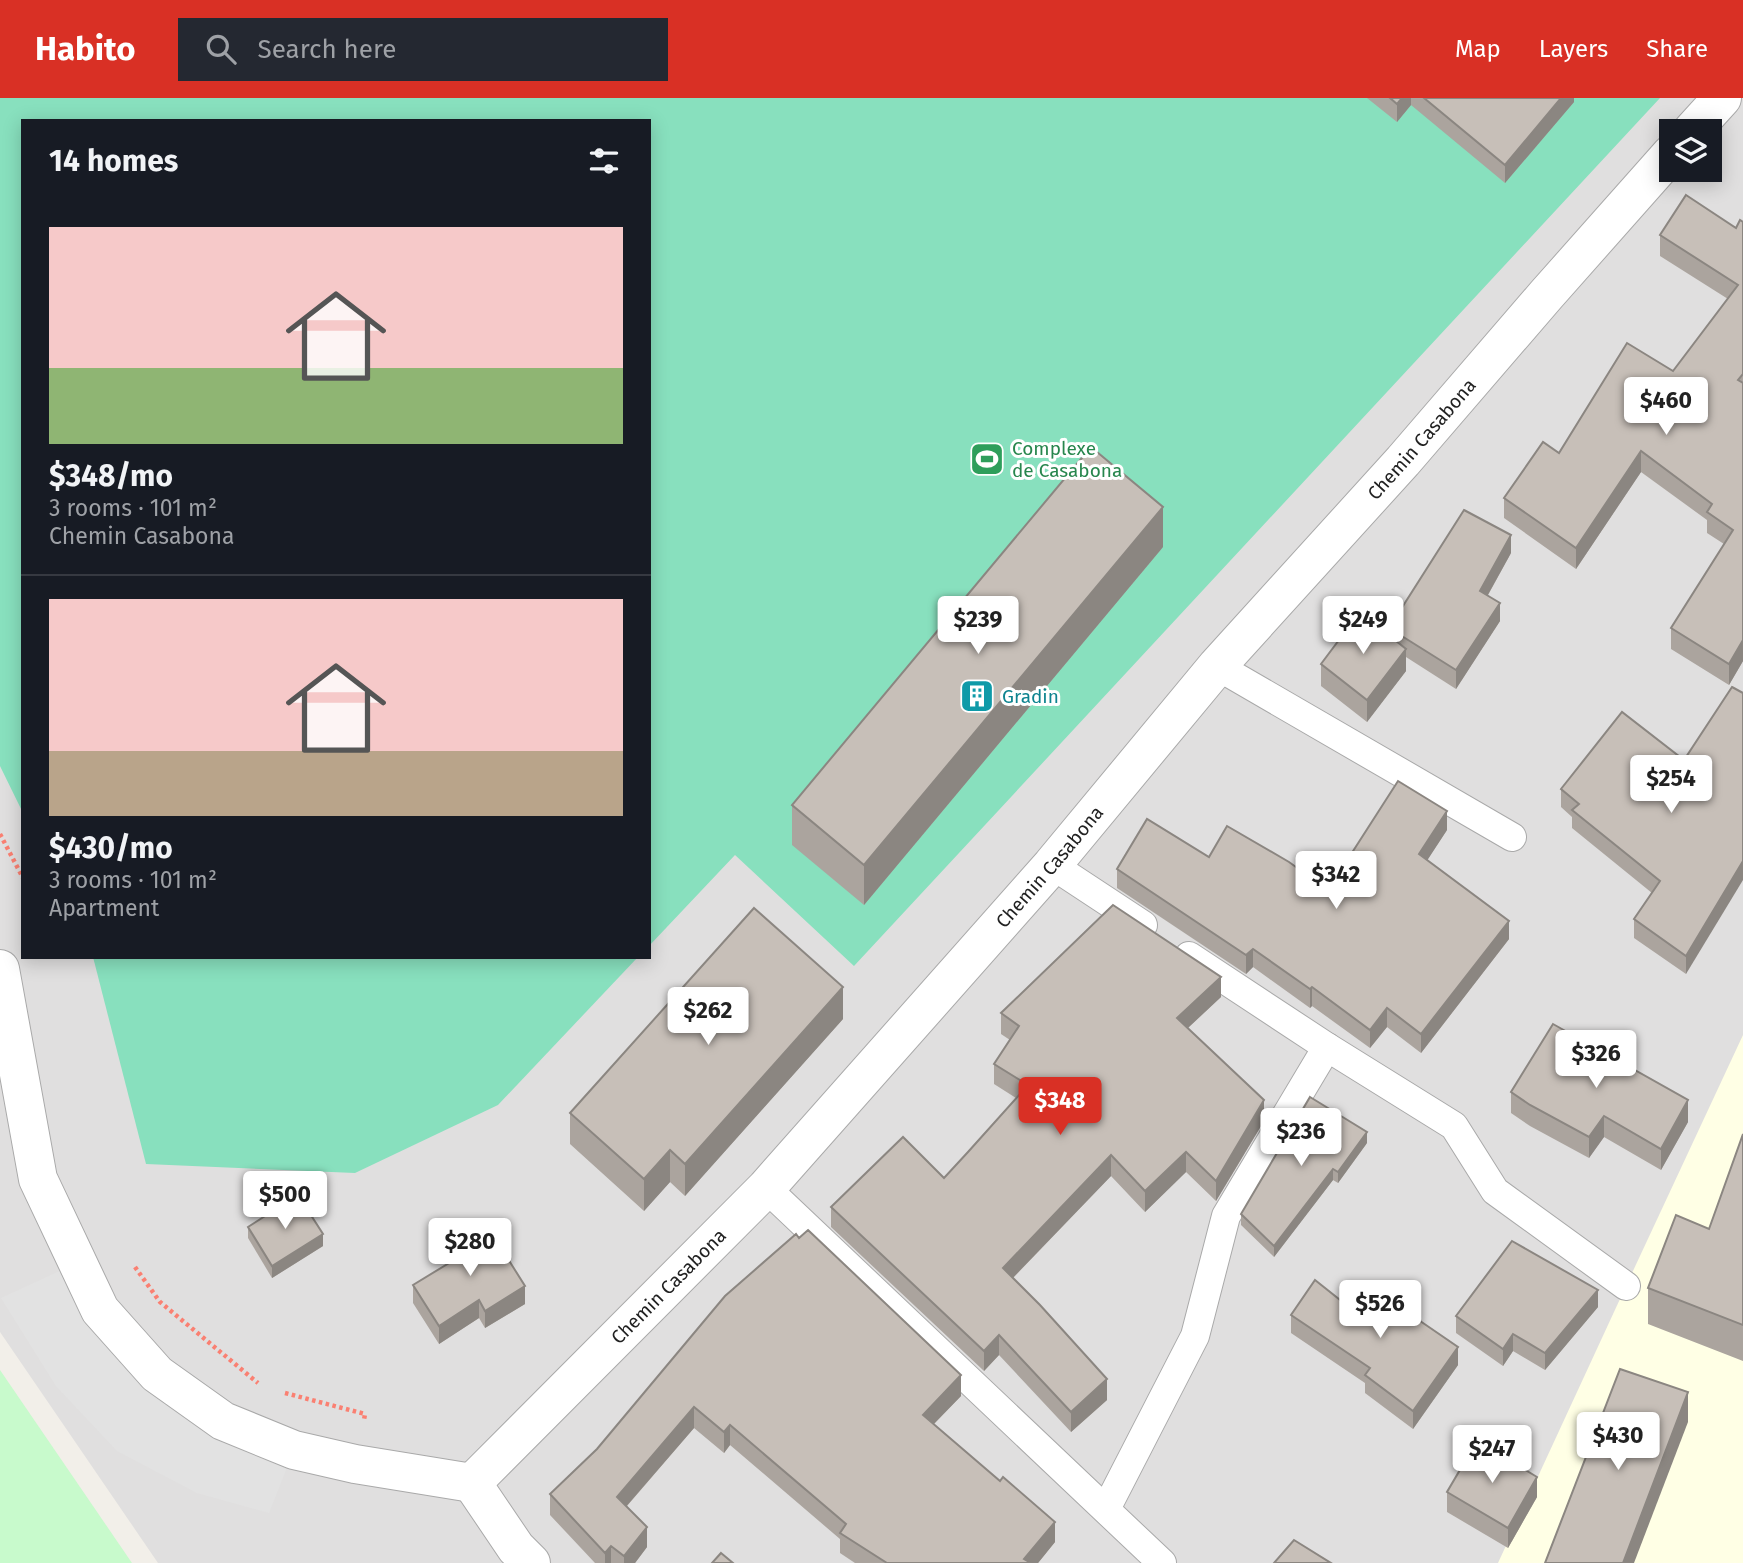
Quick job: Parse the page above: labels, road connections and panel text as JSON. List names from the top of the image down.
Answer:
{
  "streets": {
    "street": ["Chemin Casabona"]
  },
  "places": {
    "sports": ["Complexe de Casabona"],
    "building": ["Gradin"]
  },
  "page": {
    "header": "Habito",
    "search": "Search here",
    "nav": ["Map", "Layers", "Share"],
    "heading": "14 homes",
    "list": [
      {
        "name": "$348/mo",
        "note": "3 rooms · 101 m² · Chemin Casabona"
      },
      {
        "name": "$430/mo",
        "note": "3 rooms · 101 m² · Apartment"
      }
    ],
    "price": [
      "$460",
      "$239",
      "$249",
      "$254",
      "$342",
      "$262",
      "$326",
      "$348",
      "$236",
      "$500",
      "$280",
      "$526",
      "$430",
      "$247"
    ]
  }
}
